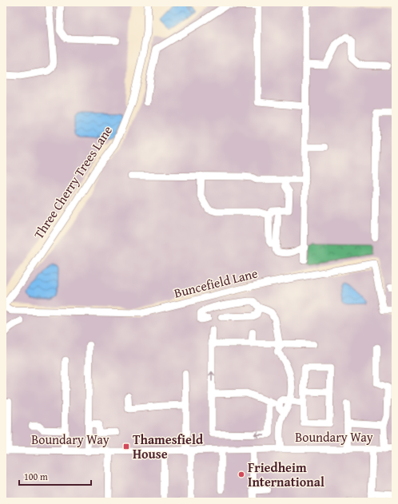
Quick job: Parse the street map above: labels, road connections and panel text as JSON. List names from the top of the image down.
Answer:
{
  "streets": {
    "street": ["Three Cherry Trees Lane", "Buncefield Lane", "Boundary Way"]
  },
  "crossings": [
    ["Three Cherry Trees Lane", "Buncefield Lane"]
  ],
  "places": {
    "transit": ["Thamesfield House"],
    "other": ["Friedheim International"]
  },
  "scale_bar": "100 m"
}
